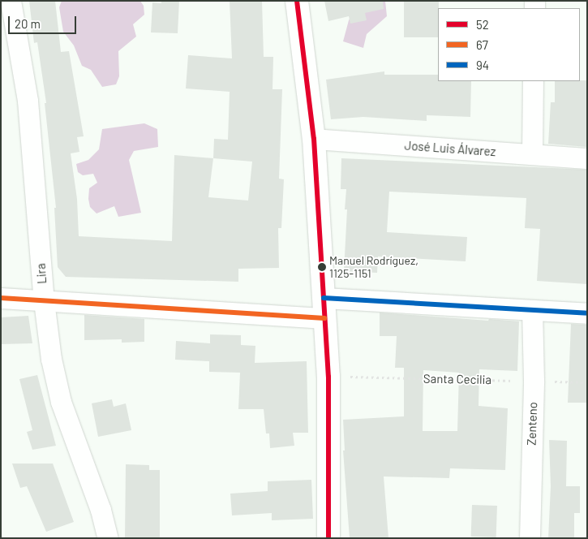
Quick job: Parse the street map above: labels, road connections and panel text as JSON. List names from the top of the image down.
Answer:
{
  "streets": {
    "street": ["José Luis Álvarez", "Lira", "Zenteno"],
    "path": ["Santa Cecilia"]
  },
  "crossings": [
    ["Santa Cecilia", "Zenteno"]
  ],
  "places": ["Manuel Rodríguez, 1125-1151"],
  "lines": ["transit line 52", "transit line 67", "transit line 94"],
  "legend": ["52", "67", "94"],
  "scale_bar": "20 m"
}
